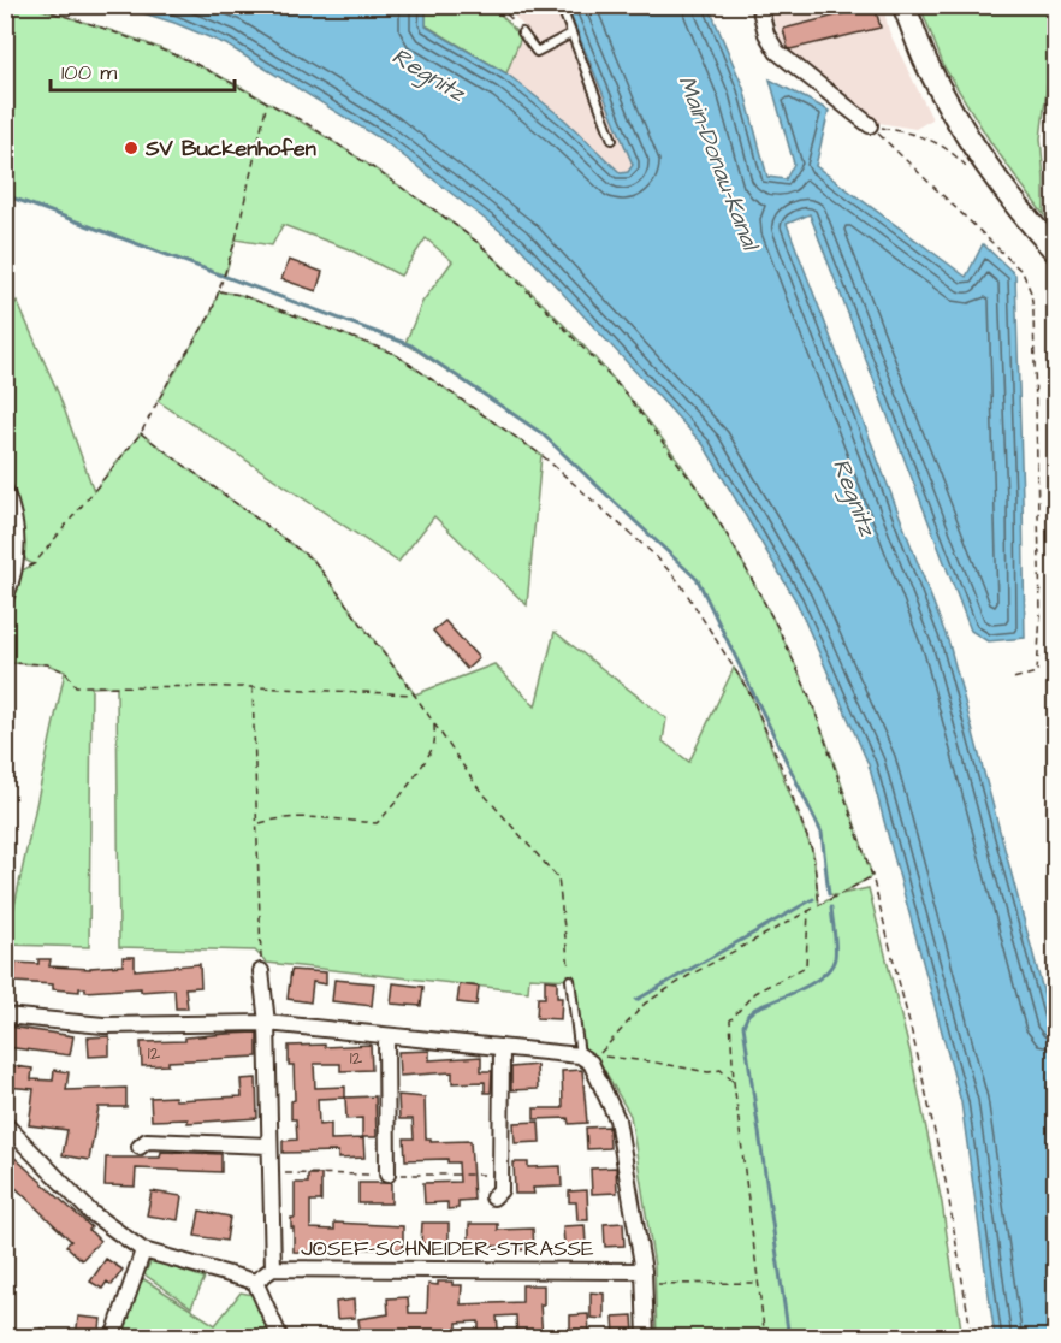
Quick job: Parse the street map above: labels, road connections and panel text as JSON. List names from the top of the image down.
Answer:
{
  "streets": {
    "street": ["JOSEF-SCHNEIDER-STRASSE"]
  },
  "water": ["Regnitz", "Main-Donau-Kanal"],
  "places": ["SV Buckenhofen"],
  "house_numbers": ["12", "12"],
  "scale_bar": "100 m"
}
